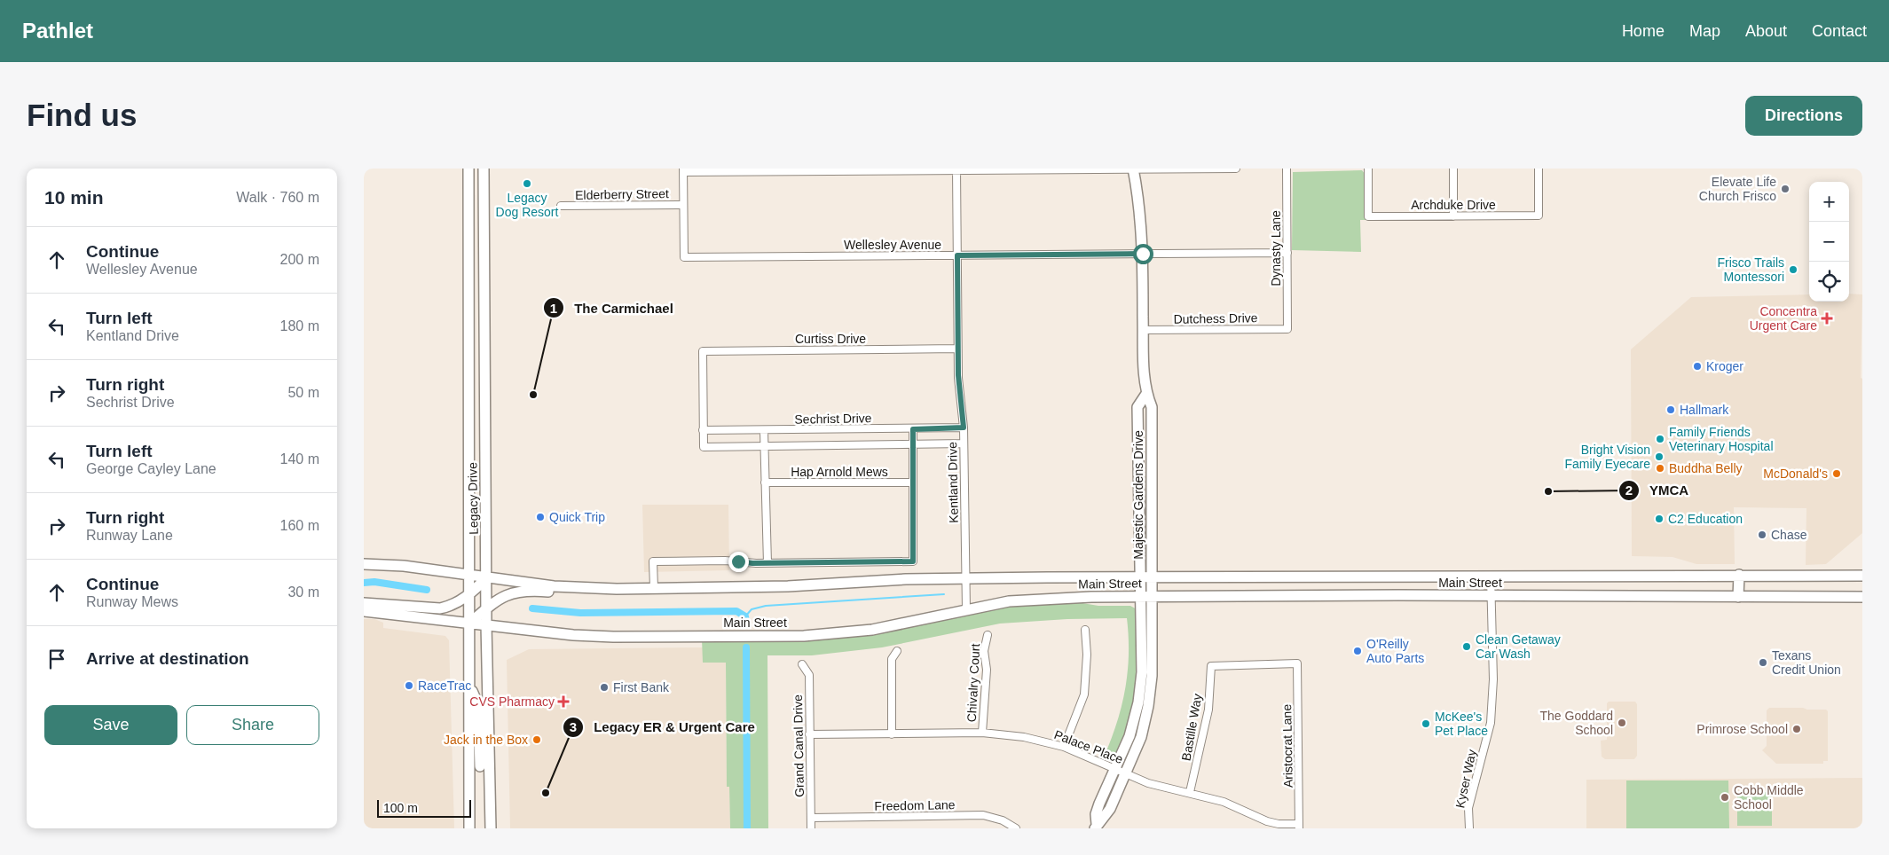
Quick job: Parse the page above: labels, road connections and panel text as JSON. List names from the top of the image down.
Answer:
{
  "streets": {
    "main road": ["Majestic Gardens Drive", "Legacy Drive", "Main Street"],
    "street": [
      "Elderberry Street",
      "Archduke Drive",
      "Wellesley Avenue",
      "Dynasty Lane",
      "Dutchess Drive",
      "Curtiss Drive",
      "Sechrist Drive",
      "Hap Arnold Mews",
      "Kentland Drive",
      "Chivalry Court",
      "Bastille Way",
      "Grand Canal Drive",
      "Aristocrat Lane",
      "Palace Place",
      "Kyser Way",
      "Freedom Lane"
    ]
  },
  "crossings": [
    ["Elderberry Street", "Wellesley Avenue"],
    ["Wellesley Avenue", "Dynasty Lane"],
    ["Wellesley Avenue", "Kentland Drive"],
    ["Wellesley Avenue", "Majestic Gardens Drive"],
    ["Dynasty Lane", "Dutchess Drive"],
    ["Dutchess Drive", "Majestic Gardens Drive"],
    ["Curtiss Drive", "Sechrist Drive"],
    ["Curtiss Drive", "Kentland Drive"],
    ["Sechrist Drive", "Kentland Drive"],
    ["Kentland Drive", "Main Street"],
    ["Majestic Gardens Drive", "Main Street"],
    ["Majestic Gardens Drive", "Palace Place"],
    ["Legacy Drive", "Main Street"],
    ["Main Street", "Kyser Way"],
    ["Chivalry Court", "Palace Place"],
    ["Bastille Way", "Aristocrat Lane"],
    ["Bastille Way", "Palace Place"],
    ["Grand Canal Drive", "Palace Place"],
    ["Grand Canal Drive", "Freedom Lane"],
    ["Aristocrat Lane", "Palace Place"]
  ],
  "places": {
    "other": [
      "Legacy Dog Resort",
      "Elevate Life Church Frisco",
      "Frisco Trails Montessori",
      "Kroger",
      "The Carmichael",
      "Hallmark",
      "Family Friends Veterinary Hospital",
      "Bright Vision Family Eyecare",
      "Buddha Belly",
      "McDonald's",
      "YMCA",
      "Quick Trip",
      "C2 Education",
      "Chase",
      "Clean Getaway Car Wash",
      "O'Reilly Auto Parts",
      "Texans Credit Union",
      "RaceTrac",
      "First Bank",
      "The Goddard School",
      "McKee's Pet Place",
      "Primrose School",
      "Jack in the Box",
      "Legacy ER & Urgent Care",
      "Cobb Middle School"
    ],
    "health": ["Concentra Urgent Care", "CVS Pharmacy"]
  },
  "scale_bar": "100 m",
  "page": {
    "header": "Pathlet",
    "nav": [
      "Home",
      "Map",
      "About",
      "Contact"
    ],
    "buttons": [
      "Directions",
      ["Save", "Share"]
    ],
    "title": "Find us",
    "heading": ["10 min", "Walk · 760 m"],
    "map_buttons": ["+", "−"],
    "list": [
      ["Continue", "Wellesley Avenue", "200 m"],
      ["Turn left", "Kentland Drive", "180 m"],
      ["Turn right", "Sechrist Drive", "50 m"],
      ["Turn left", "George Cayley Lane", "140 m"],
      ["Turn right", "Runway Lane", "160 m"],
      ["Continue", "Runway Mews", "30 m"],
      "Arrive at destination"
    ],
    "scale": "100 m"
  }
}
